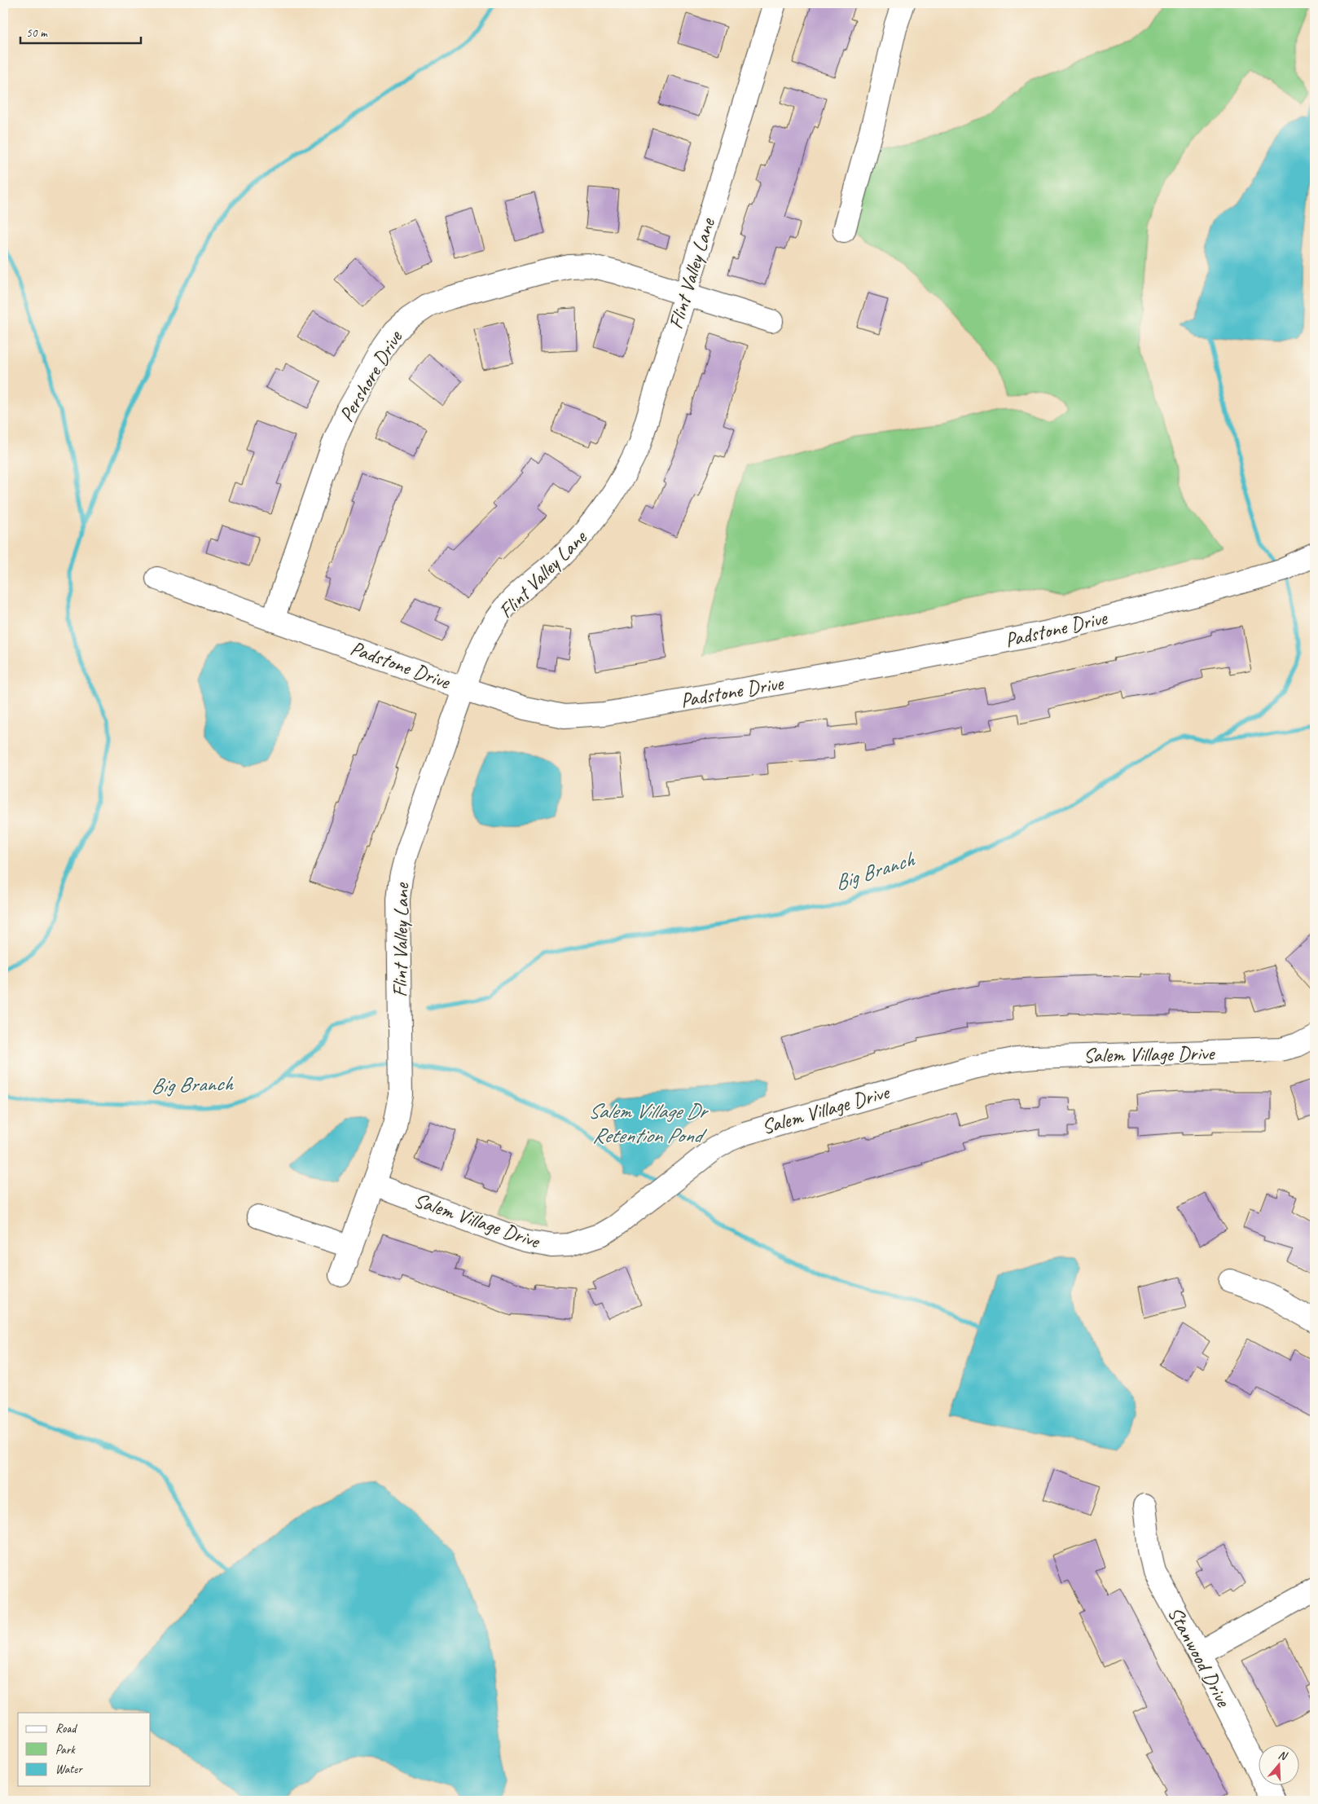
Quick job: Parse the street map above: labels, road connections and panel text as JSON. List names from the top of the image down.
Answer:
{
  "streets": {
    "street": [
      "Flint Valley Lane",
      "Pershore Drive",
      "Padstone Drive",
      "Salem Village Drive",
      "Stanwood Drive"
    ]
  },
  "crossings": [
    ["Flint Valley Lane", "Pershore Drive"],
    ["Flint Valley Lane", "Padstone Drive"],
    ["Flint Valley Lane", "Salem Village Drive"],
    ["Pershore Drive", "Padstone Drive"]
  ],
  "water": ["Big Branch", "Salem Village Dr Retention Pond"],
  "legend": ["Road", "Park", "Water"],
  "scale_bar": "50 m",
  "north": "top"
}
